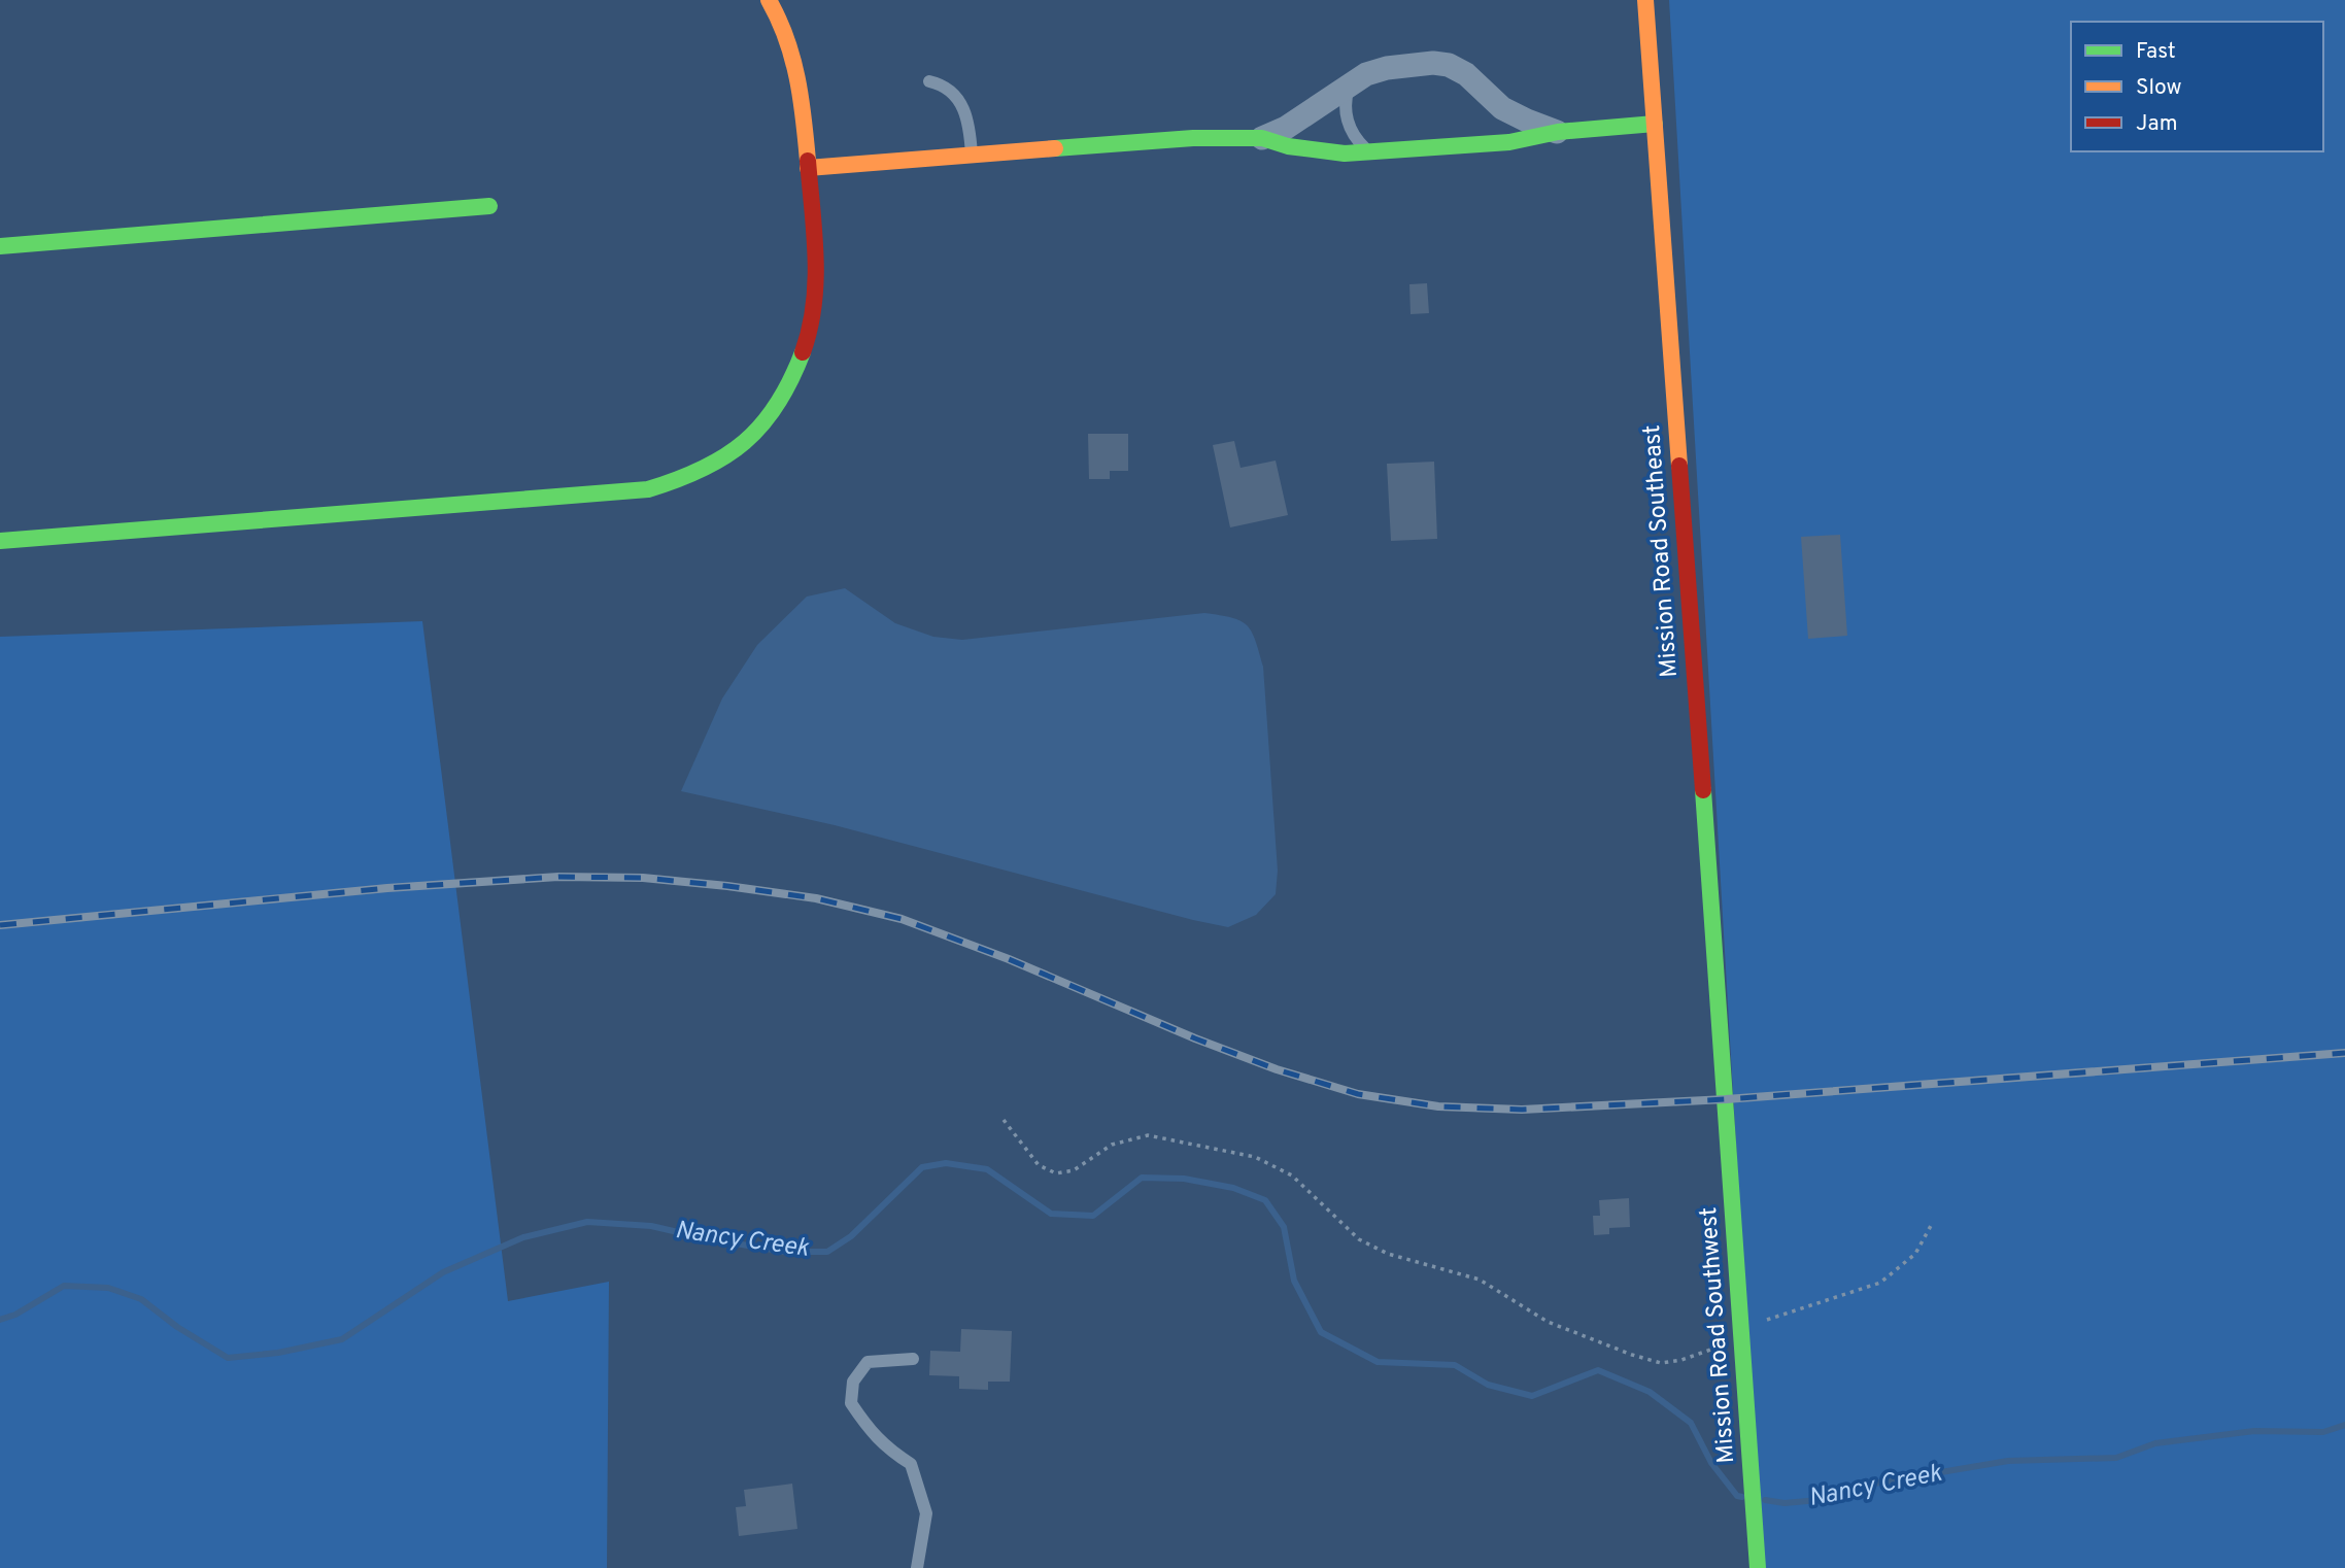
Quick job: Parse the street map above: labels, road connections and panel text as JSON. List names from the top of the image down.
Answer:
{
  "streets": {
    "street": ["Mission Road Southeast", "Mission Road Southwest"]
  },
  "crossings": [
    ["Mission Road Southeast", "Mission Road Southwest"]
  ],
  "water": ["Nancy Creek"],
  "legend": ["Fast", "Slow", "Jam"]
}
